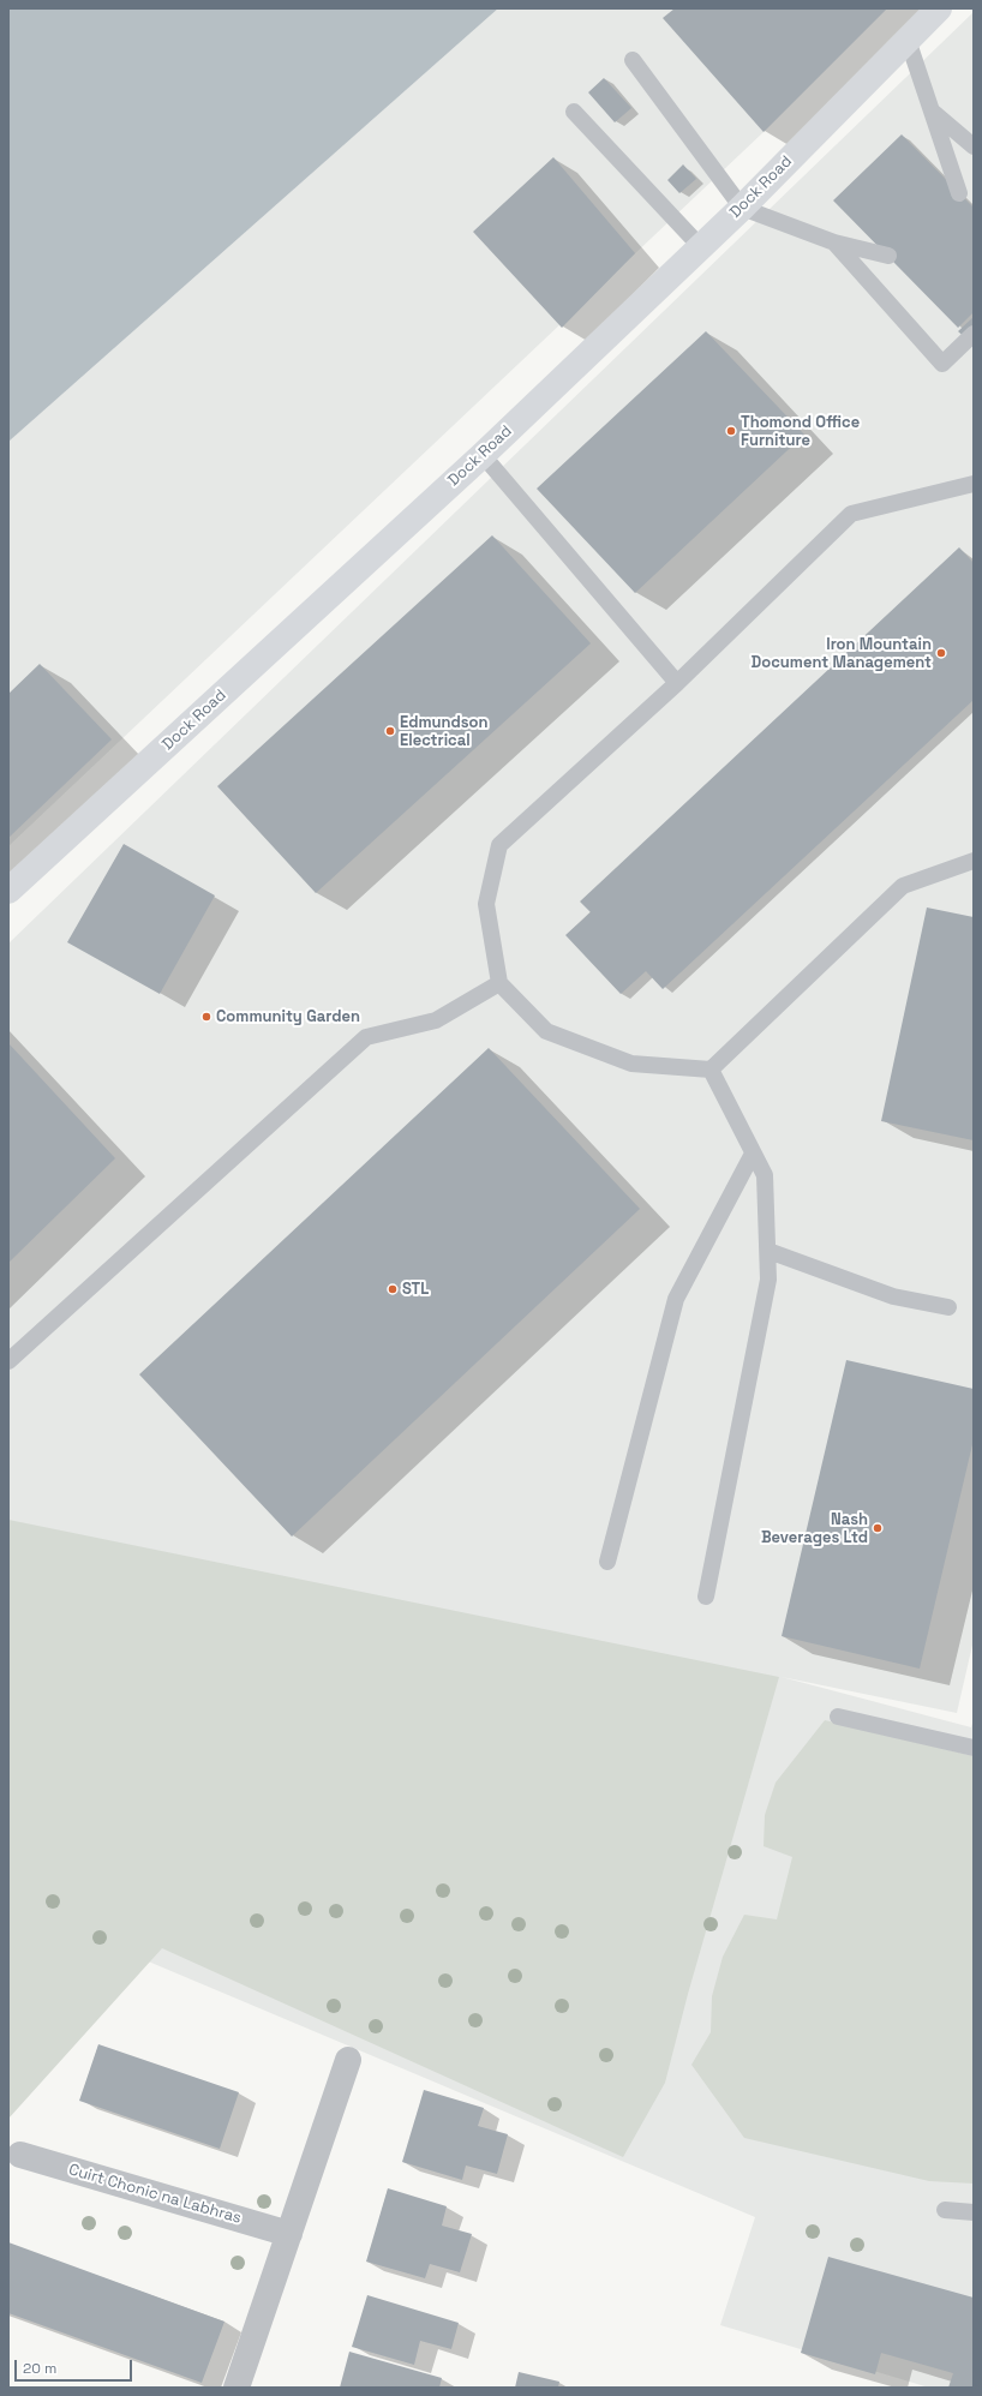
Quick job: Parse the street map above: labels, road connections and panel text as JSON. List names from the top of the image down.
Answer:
{
  "streets": {
    "main road": ["Dock Road"],
    "street": ["Cuirt Chonic na Labhras"]
  },
  "places": [
    "Thomond Office Furniture",
    "Iron Mountain Document Management",
    "Edmundson Electrical",
    "Community Garden",
    "STL",
    "Nash Beverages Ltd"
  ],
  "scale_bar": "20 m"
}
